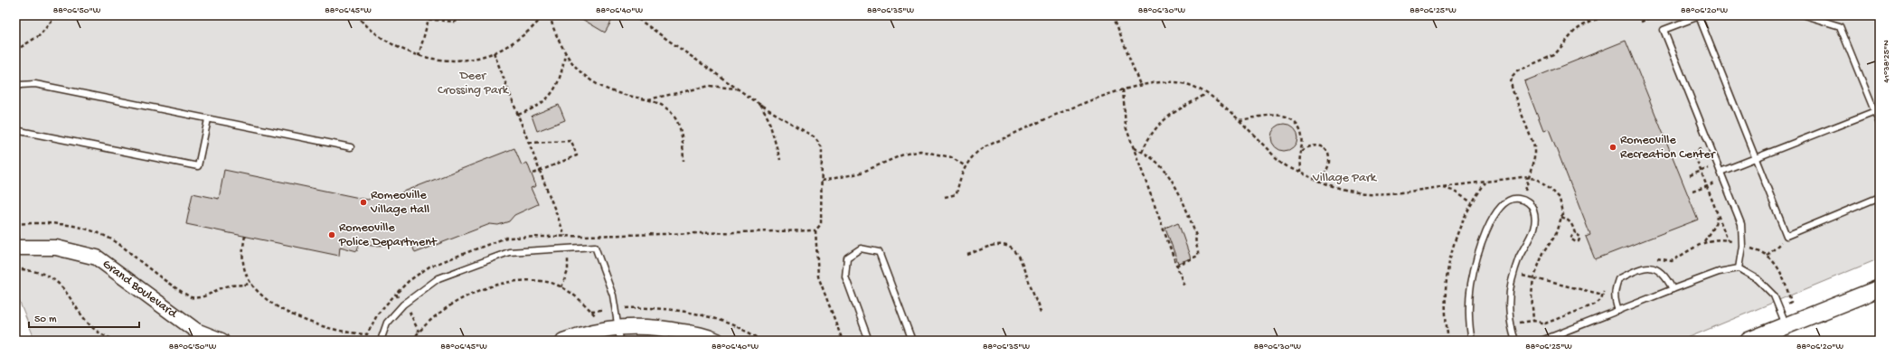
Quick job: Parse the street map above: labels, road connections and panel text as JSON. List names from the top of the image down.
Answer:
{
  "streets": {
    "street": ["Grand Boulevard"]
  },
  "parks": ["Deer Crossing Park", "Village Park"],
  "places": ["Romeoville Recreation Center", "Romeoville Village Hall", "Romeoville Police Department"],
  "scale_bar": "50 m",
  "coordinates": [
    "88°06'50\"W",
    "88°06'45\"W",
    "88°06'40\"W",
    "88°06'35\"W",
    "88°06'30\"W",
    "88°06'25\"W",
    "88°06'20\"W",
    "41°38'25\"N"
  ]
}
